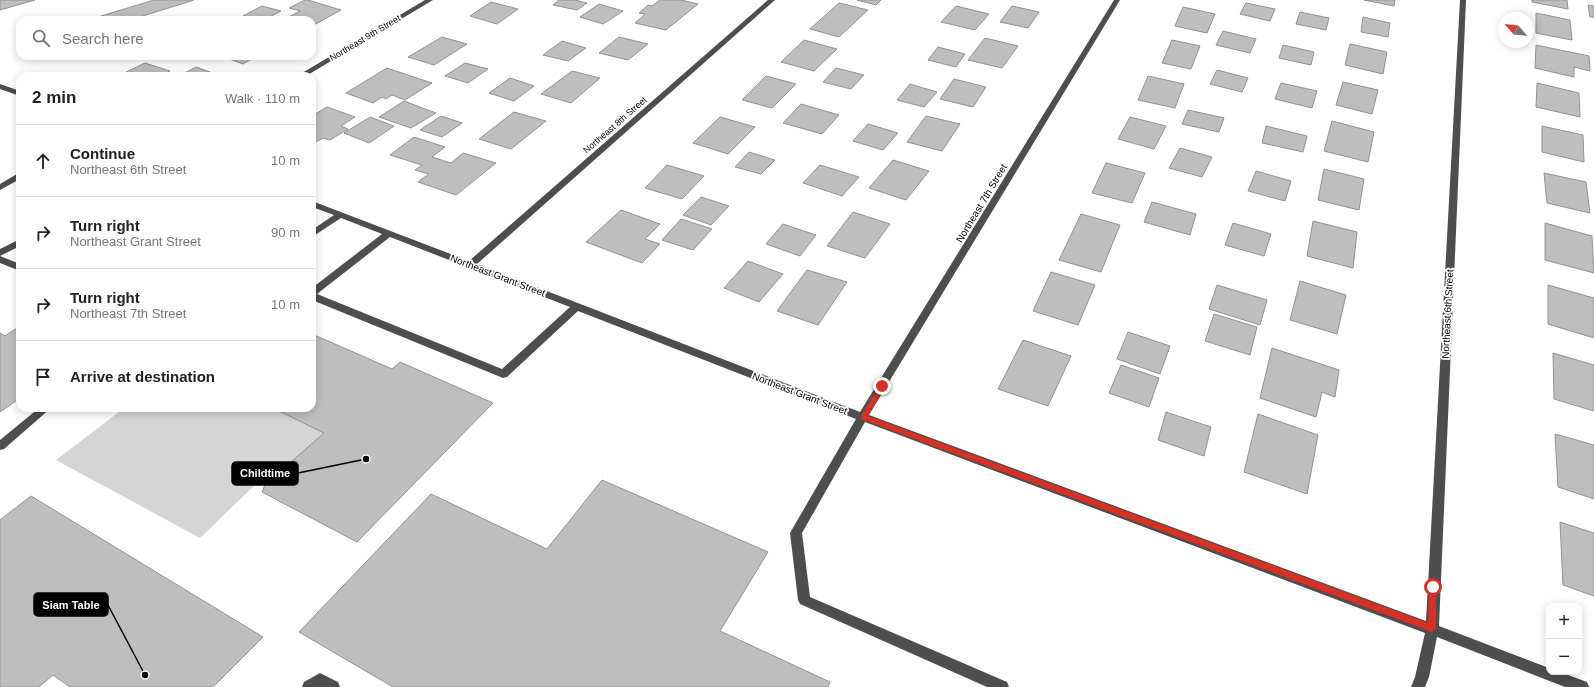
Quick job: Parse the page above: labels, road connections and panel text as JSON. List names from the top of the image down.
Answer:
{
  "streets": {
    "street": [
      "Northeast 9th Street",
      "Northeast 8th Street",
      "Northeast 7th Street",
      "Northeast Grant Street",
      "Northeast 6th Street"
    ]
  },
  "crossings": [
    ["Northeast 8th Street", "Northeast Grant Street"],
    ["Northeast 7th Street", "Northeast Grant Street"],
    ["Northeast Grant Street", "Northeast 6th Street"]
  ],
  "places": ["Childtime", "Siam Table"],
  "north": "top left",
  "page": {
    "search": "Search here",
    "heading": ["2 min", "Walk · 110 m"],
    "list": [
      ["Continue", "Northeast 6th Street", "10 m"],
      ["Turn right", "Northeast Grant Street", "90 m"],
      ["Turn right", "Northeast 7th Street", "10 m"],
      "Arrive at destination"
    ],
    "map_buttons": ["+", "−"]
  }
}
